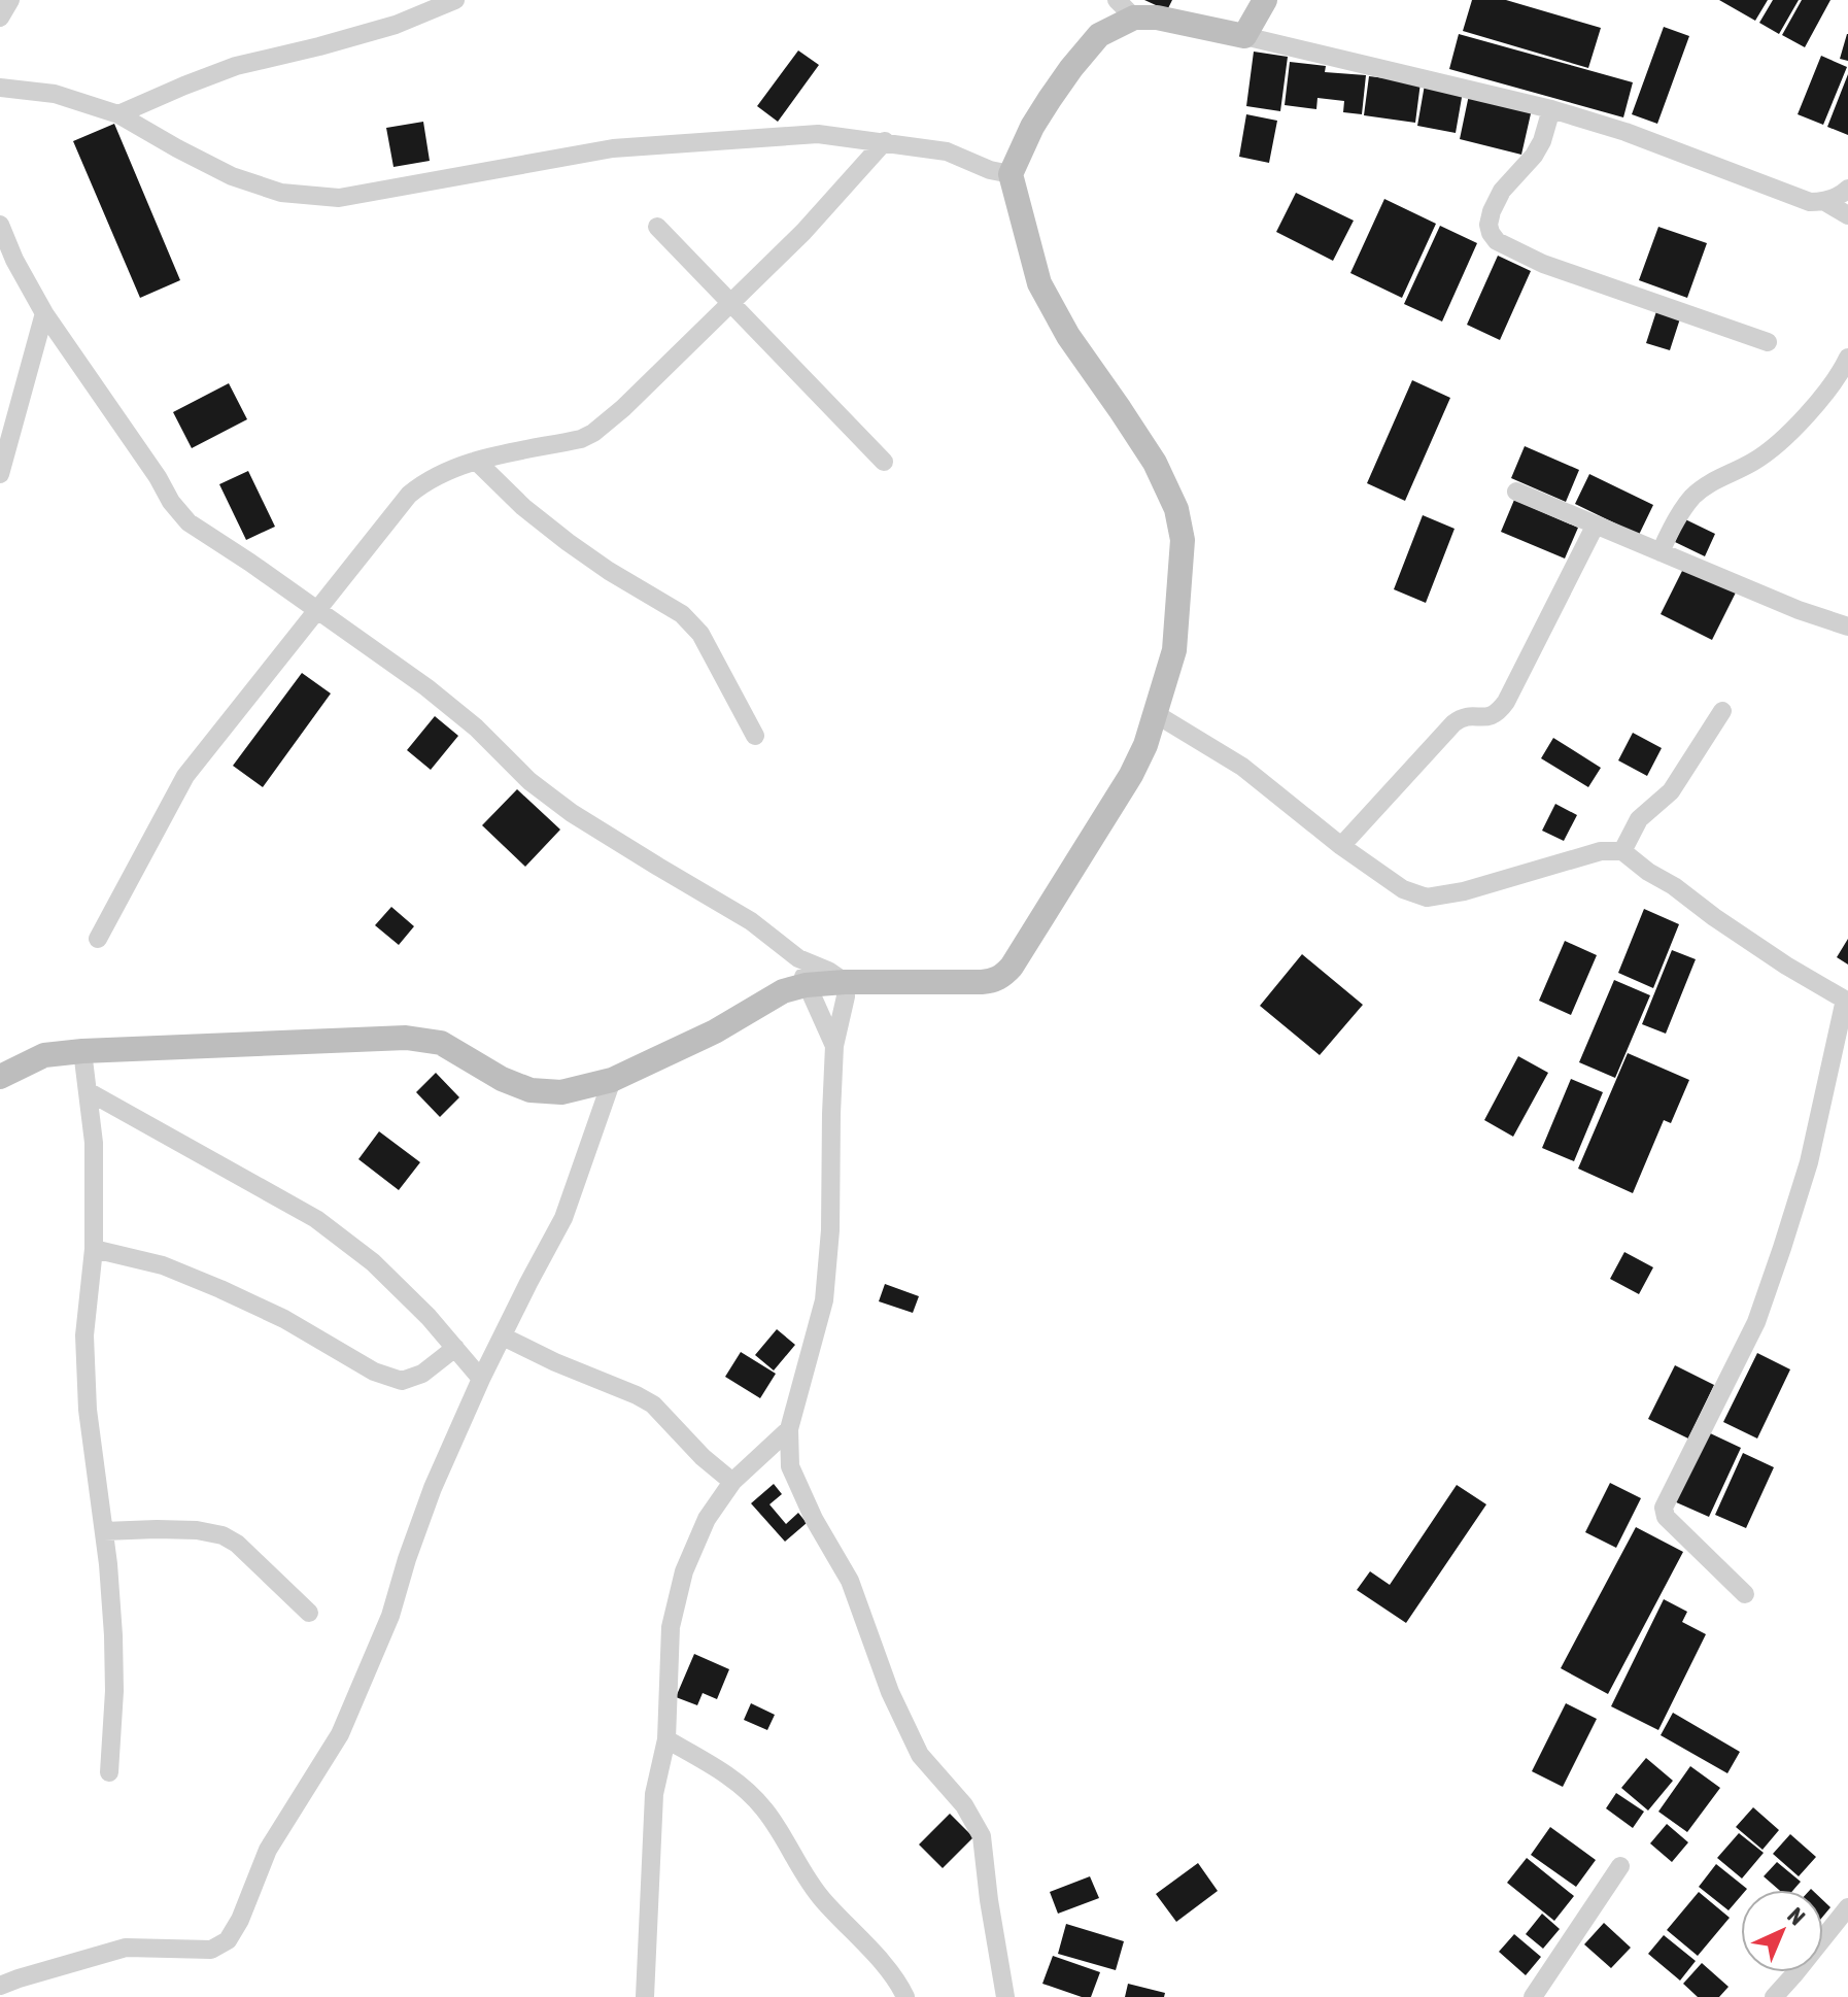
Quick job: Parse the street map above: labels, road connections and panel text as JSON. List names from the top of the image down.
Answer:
{
  "north": "top right"
}
